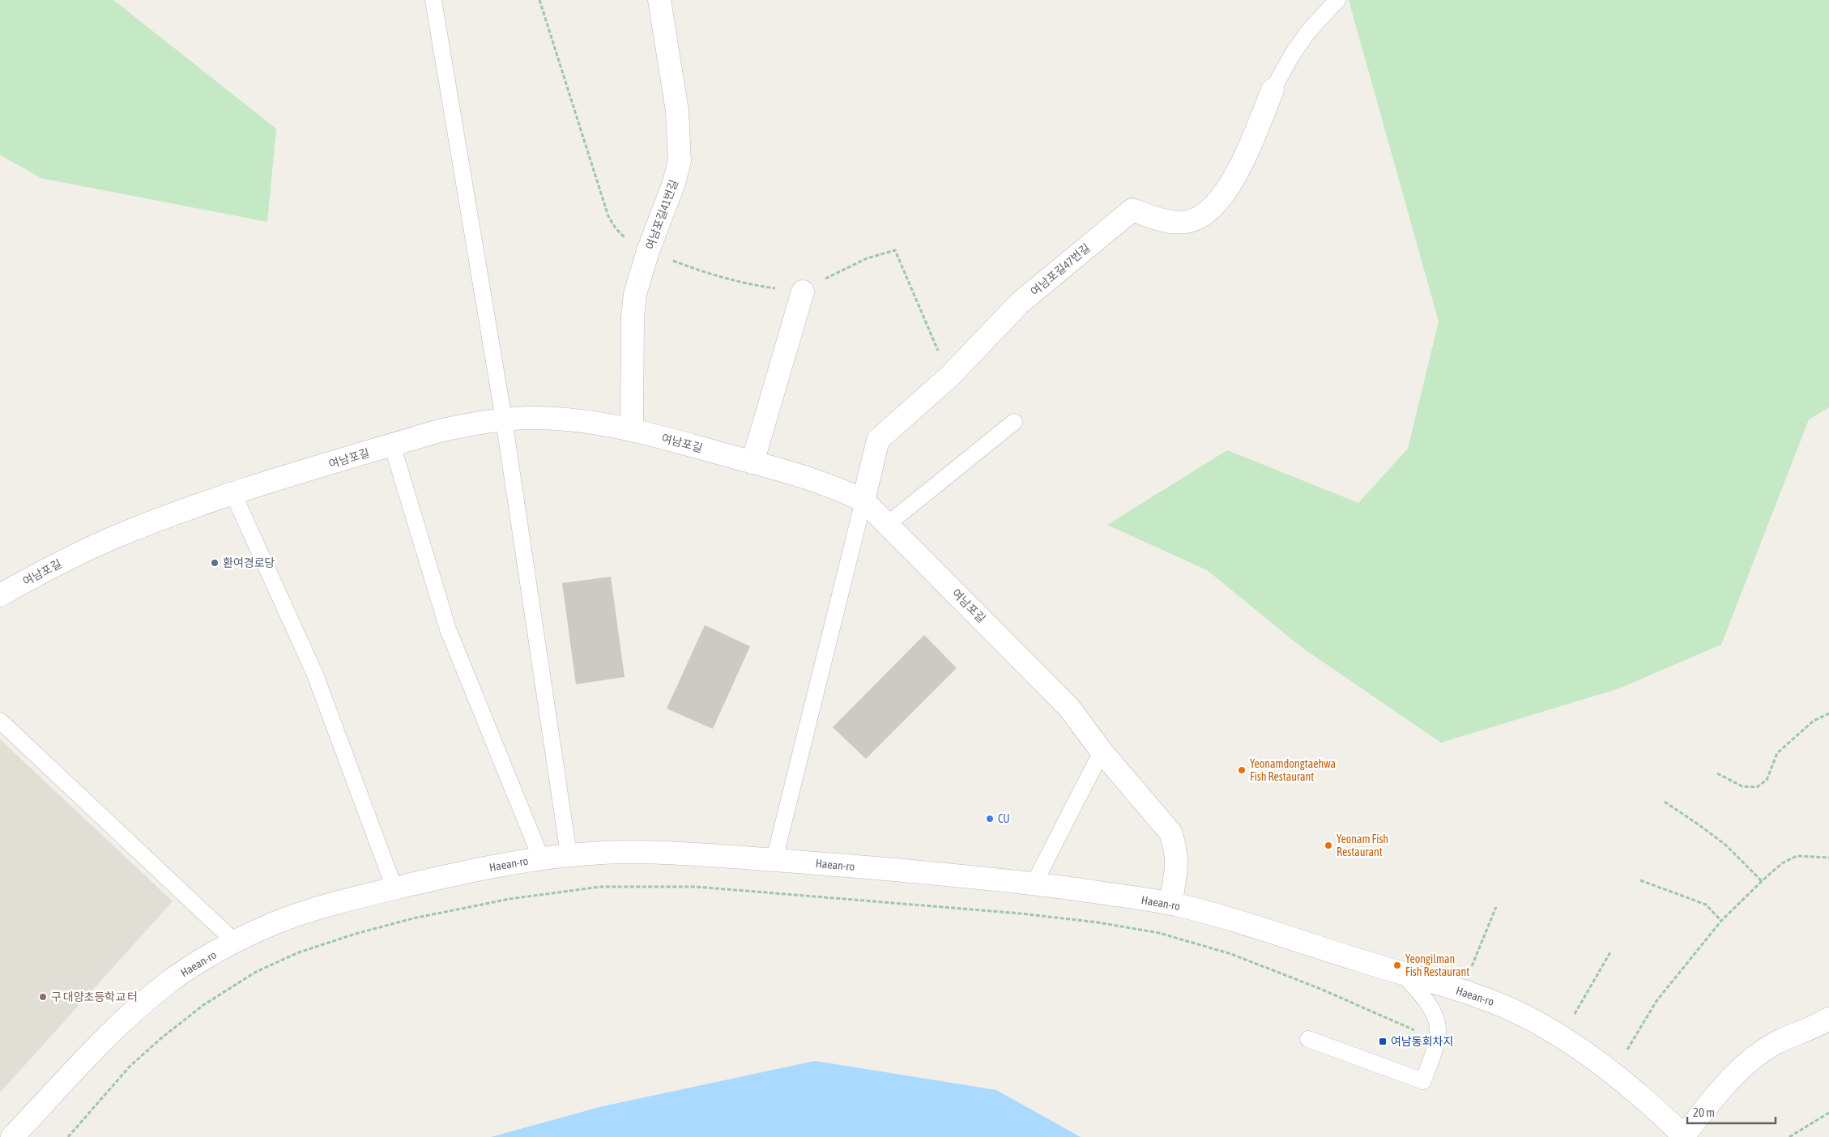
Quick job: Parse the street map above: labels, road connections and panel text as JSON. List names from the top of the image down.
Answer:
{
  "streets": {
    "street": [
      "여남포길41번길",
      "여남포길47번길",
      "여남포길",
      "Haean-ro"
    ]
  },
  "crossings": [
    ["여남포길41번길", "여남포길"],
    ["여남포길47번길", "여남포길"],
    ["여남포길", "Haean-ro"]
  ],
  "places": {
    "other": [
      "환여경로당",
      "Yeonamdongtaehwa Fish Restaurant",
      "CU",
      "Yeonam Fish Restaurant",
      "Yeongilman Fish Restaurant",
      "구 대양초등학교 터"
    ],
    "transit": ["여남동회차지"]
  },
  "scale_bar": "20 m"
}
